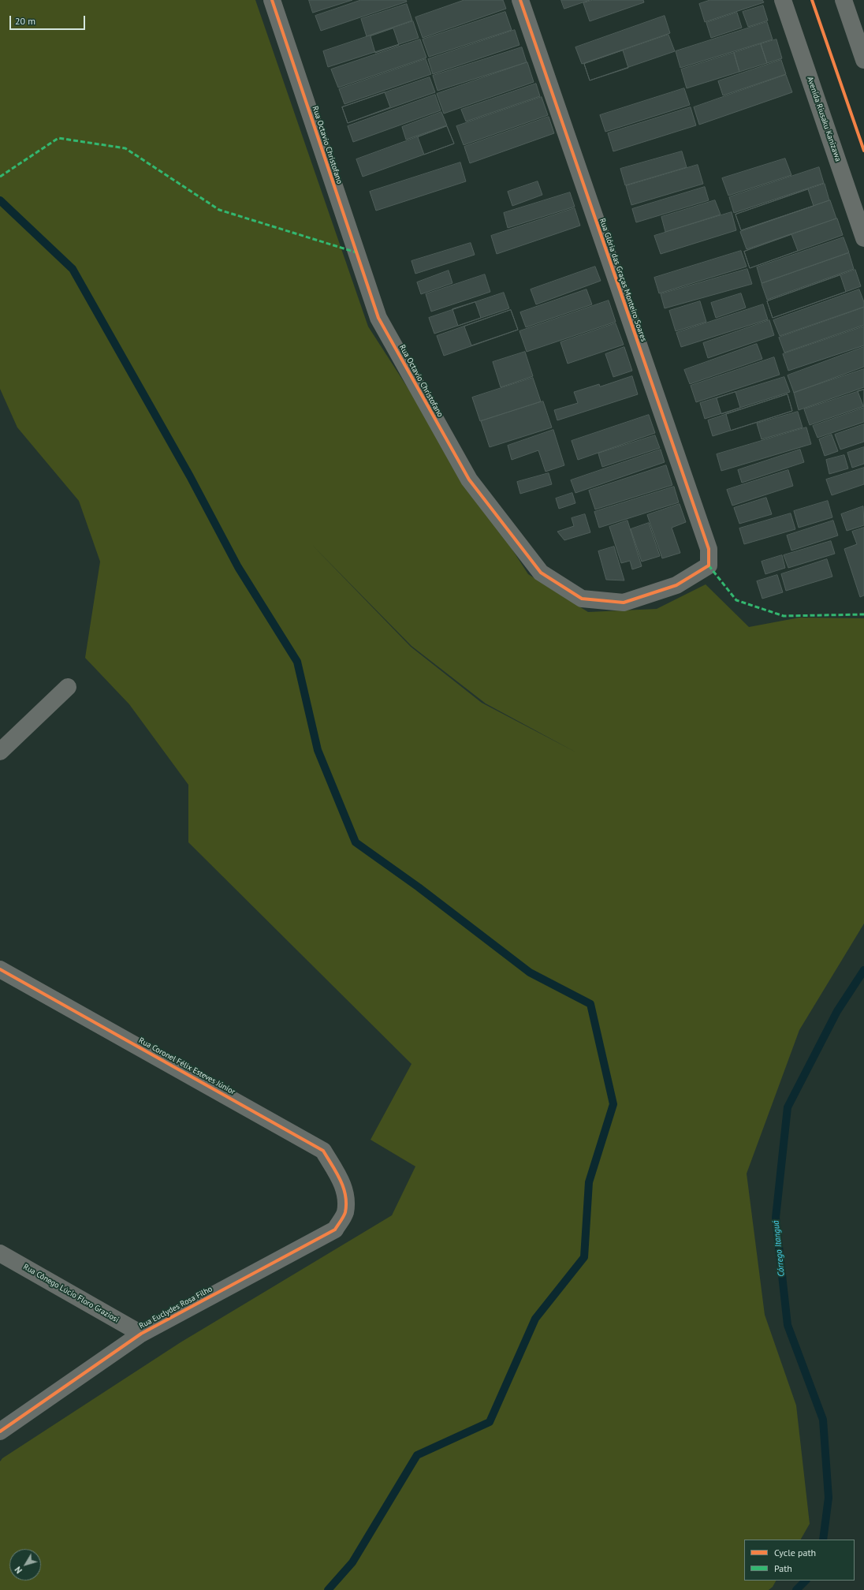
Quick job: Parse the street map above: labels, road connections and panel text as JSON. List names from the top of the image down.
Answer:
{
  "streets": {
    "street": [
      "Avenida Riusaku Kanizawa",
      "Rua Octavio Christofano",
      "Rua Glória das Graças Monteiro Soares",
      "Rua Coronel Félix Esteves Júnior",
      "Rua Cônego Lúcio Floro Graziosi",
      "Rua Euclydes Rosa Filho"
    ]
  },
  "crossings": [
    ["Rua Octavio Christofano", "Rua Glória das Graças Monteiro Soares"],
    ["Rua Coronel Félix Esteves Júnior", "Rua Euclydes Rosa Filho"],
    ["Rua Cônego Lúcio Floro Graziosi", "Rua Euclydes Rosa Filho"]
  ],
  "water": ["Córrego Itanguá"],
  "legend": ["Cycle path", "Path"],
  "scale_bar": "20 m",
  "north": "bottom left"
}
